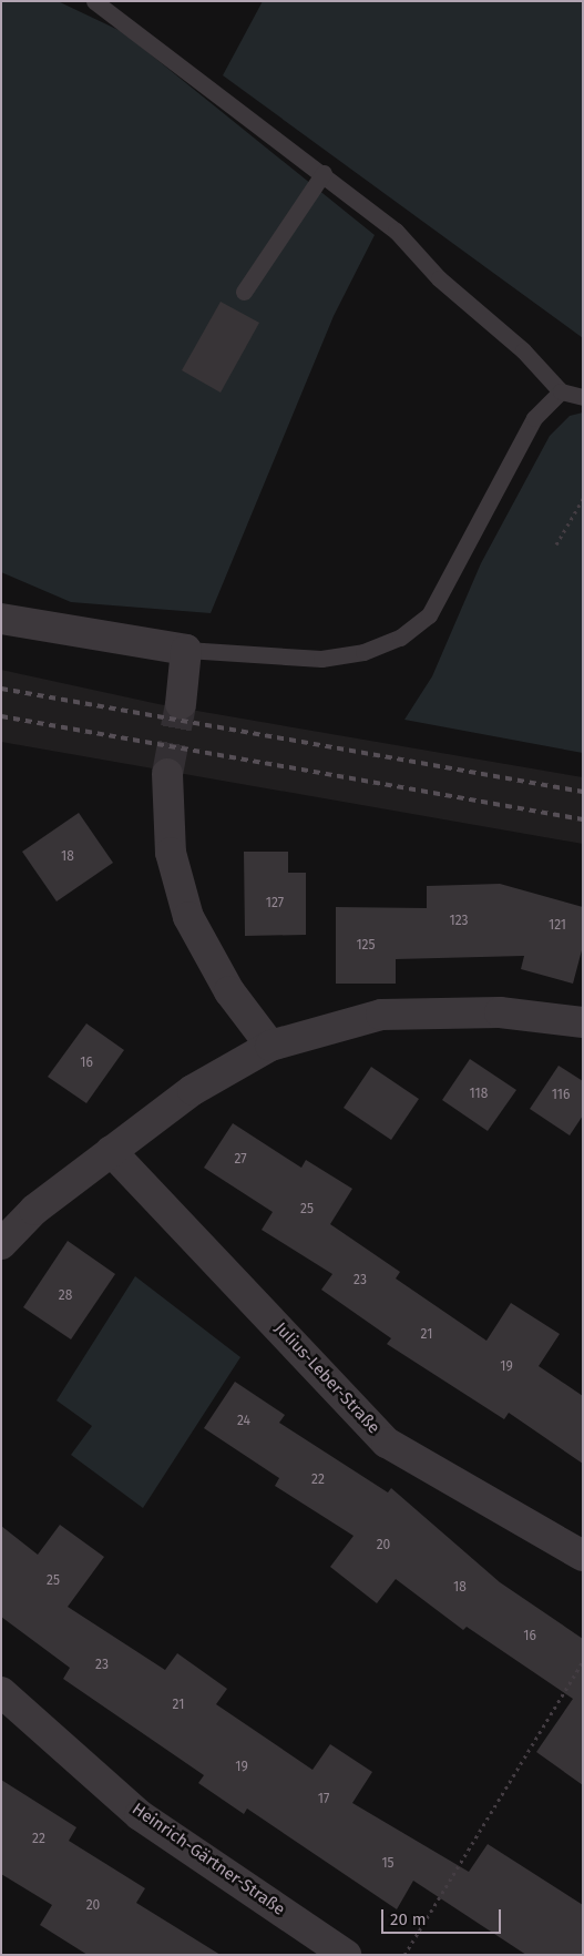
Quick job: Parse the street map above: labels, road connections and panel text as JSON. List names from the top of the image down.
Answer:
{
  "streets": {
    "street": ["Julius-Leber-Straße", "Heinrich-Gärtner-Straße"]
  },
  "house_numbers": [
    "18",
    "127",
    "123",
    "121",
    "125",
    "16",
    "118",
    "116",
    "27",
    "25",
    "23",
    "28",
    "21",
    "19",
    "24",
    "22",
    "20",
    "25",
    "18",
    "16",
    "23",
    "21",
    "19",
    "17",
    "22",
    "15",
    "20"
  ],
  "scale_bar": "20 m"
}
